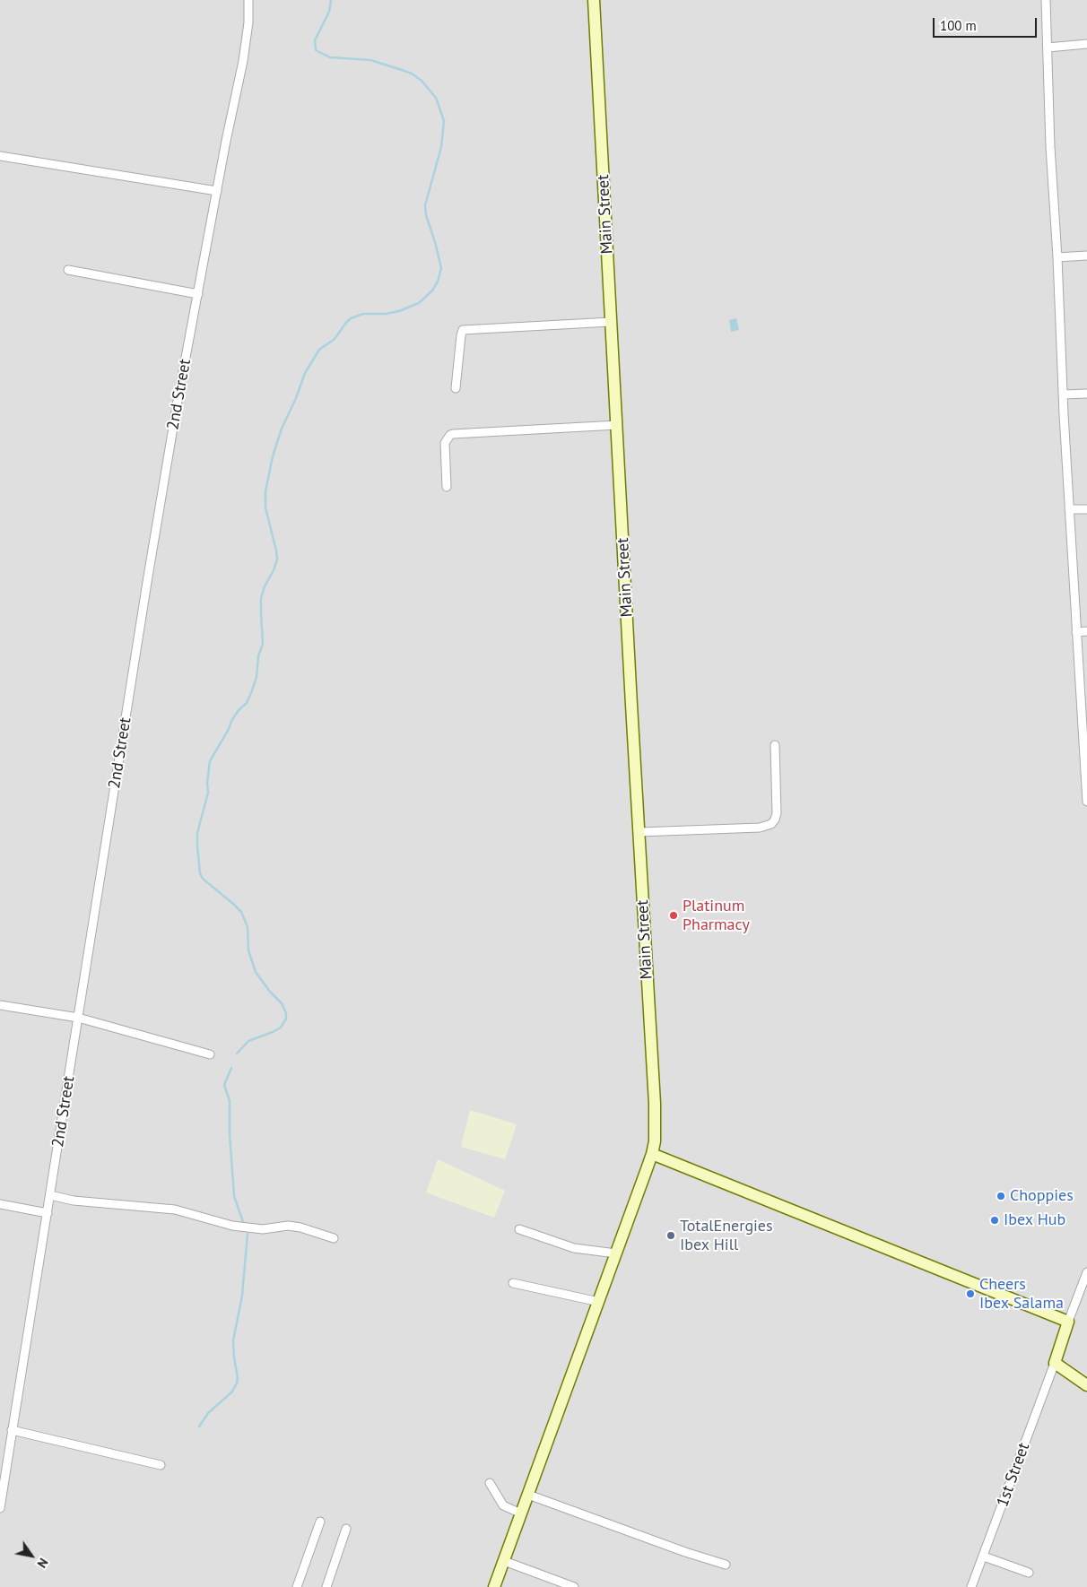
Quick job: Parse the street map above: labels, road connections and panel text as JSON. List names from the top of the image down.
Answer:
{
  "streets": {
    "main road": ["Main Street"],
    "street": ["2nd Street", "1st Street"]
  },
  "places": [
    "Platinum Pharmacy",
    "Choppies",
    "Ibex Hub",
    "TotalEnergies Ibex Hill",
    "Cheers Ibex Salama"
  ],
  "scale_bar": "100 m",
  "north": "bottom right"
}
